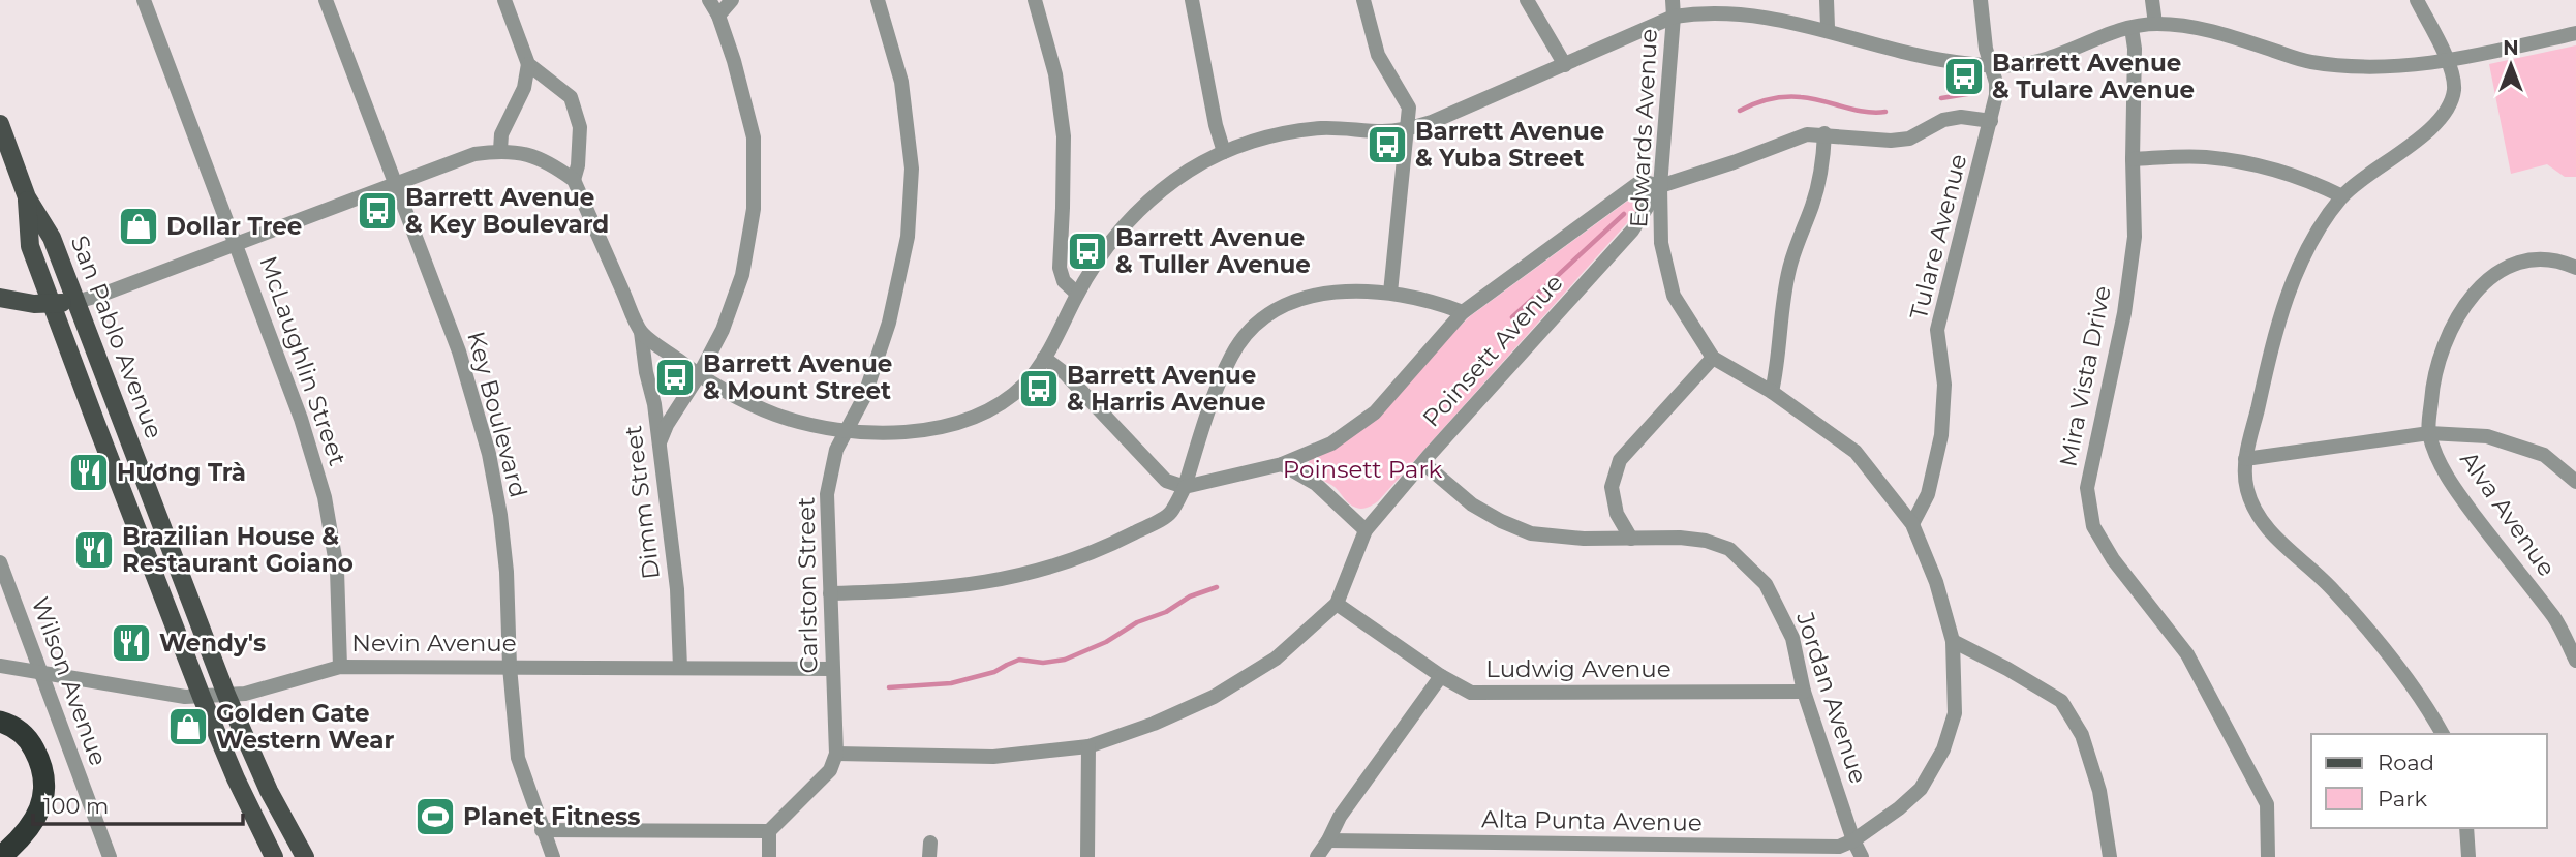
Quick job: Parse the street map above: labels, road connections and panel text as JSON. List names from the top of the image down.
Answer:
{
  "streets": {
    "main road": ["San Pablo Avenue"],
    "street": [
      "Edwards Avenue",
      "Tulare Avenue",
      "Poinsett Avenue",
      "McLaughlin Street",
      "Mira Vista Drive",
      "Key Boulevard",
      "Dimm Street",
      "Alva Avenue",
      "Carlston Street",
      "Nevin Avenue",
      "Ludwig Avenue",
      "Wilson Avenue",
      "Jordan Avenue",
      "Alta Punta Avenue"
    ]
  },
  "crossings": [
    ["Edwards Avenue", "Tulare Avenue"],
    ["Edwards Avenue", "Poinsett Avenue"],
    ["Edwards Avenue", "Jordan Avenue"],
    ["Edwards Avenue", "Alta Punta Avenue"],
    ["San Pablo Avenue", "Nevin Avenue"],
    ["Poinsett Avenue", "Carlston Street"],
    ["Poinsett Avenue", "Ludwig Avenue"],
    ["Poinsett Avenue", "Jordan Avenue"],
    ["McLaughlin Street", "Nevin Avenue"],
    ["Key Boulevard", "Nevin Avenue"],
    ["Dimm Street", "Nevin Avenue"],
    ["Carlston Street", "Nevin Avenue"],
    ["Nevin Avenue", "Wilson Avenue"],
    ["Ludwig Avenue", "Jordan Avenue"],
    ["Jordan Avenue", "Alta Punta Avenue"]
  ],
  "parks": ["Poinsett Park"],
  "places": {
    "bus stop": [
      "Barrett Avenue & Tulare Avenue",
      "Barrett Avenue & Yuba Street",
      "Barrett Avenue & Key Boulevard",
      "Barrett Avenue & Tuller Avenue",
      "Barrett Avenue & Mount Street",
      "Barrett Avenue & Harris Avenue"
    ],
    "shop": ["Dollar Tree", "Golden Gate Western Wear"],
    "restaurant": ["Hương Trà", "Brazilian House & Restaurant Goiano", "Wendy's"],
    "sports": ["Planet Fitness"]
  },
  "legend": ["Road", "Park"],
  "scale_bar": "100 m",
  "north": "top"
}
